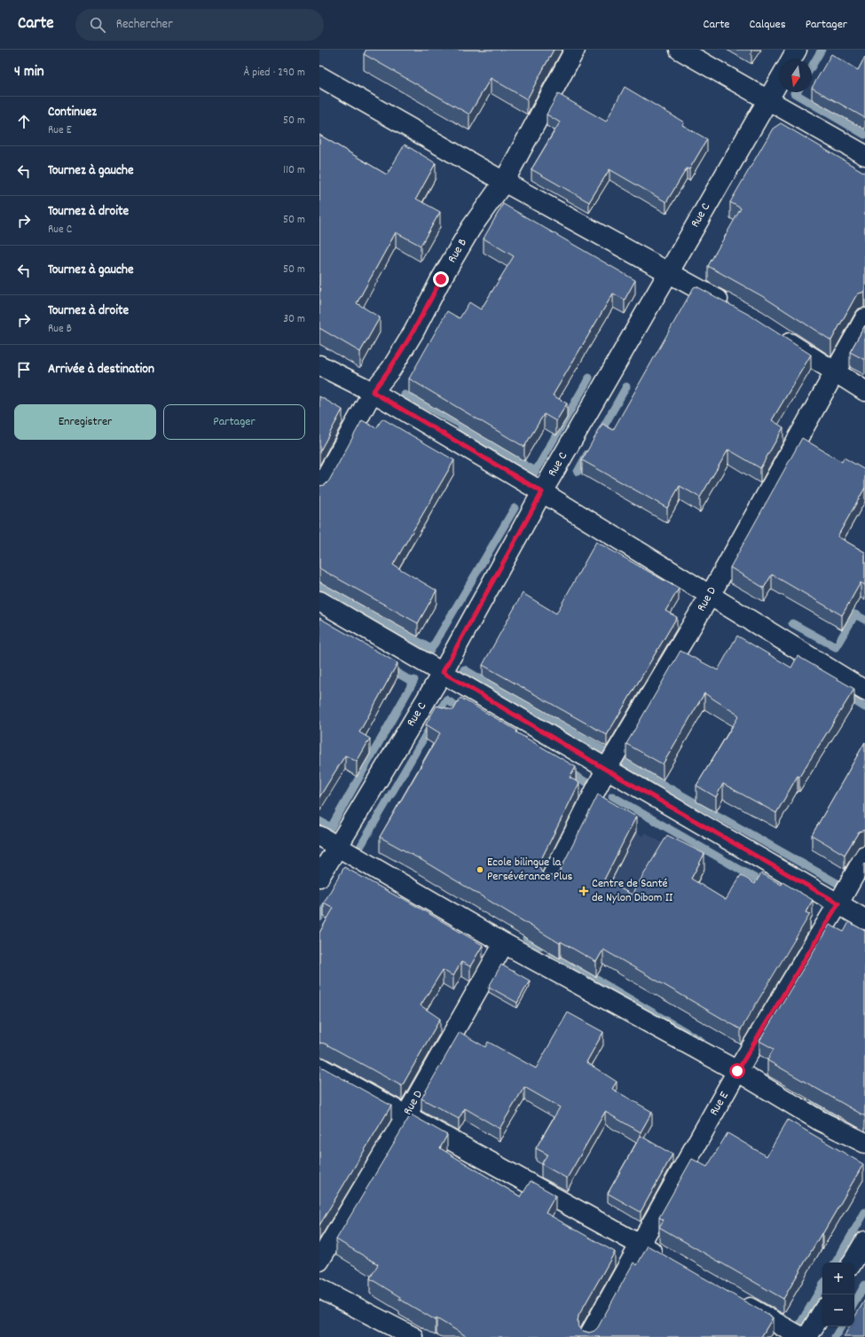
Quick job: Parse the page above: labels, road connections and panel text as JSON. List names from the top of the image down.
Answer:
{
  "streets": {
    "street": [
      "Rue C",
      "Rue B",
      "Rue D",
      "Rue E"
    ]
  },
  "places": {
    "other": ["Ecole bilingue la Persévérance Plus"],
    "health": ["Centre de Santé de Nylon Dibom II"]
  },
  "north": "bottom",
  "page": {
    "header": "Carte",
    "search": "Rechercher",
    "nav": ["Carte", "Calques", "Partager"],
    "heading": ["4 min", "À pied · 290 m"],
    "list": [
      ["Continuez", "Rue E", "50 m"],
      ["Tournez à gauche", "110 m"],
      ["Tournez à droite", "Rue C", "50 m"],
      ["Tournez à gauche", "50 m"],
      ["Tournez à droite", "Rue B", "30 m"],
      "Arrivée à destination"
    ],
    "buttons": ["Enregistrer", "Partager"],
    "map_buttons": ["+", "−"]
  }
}
